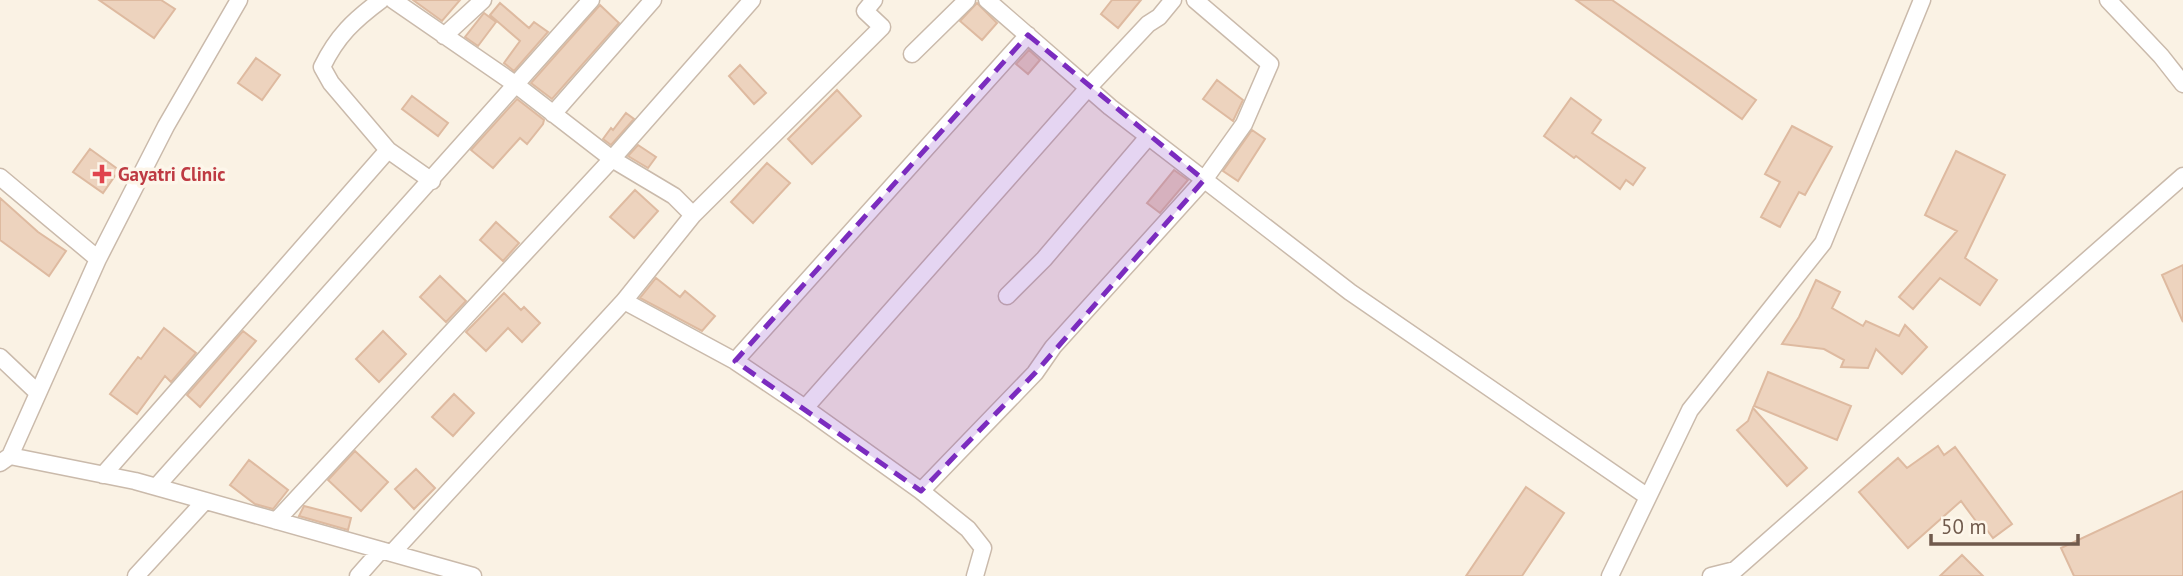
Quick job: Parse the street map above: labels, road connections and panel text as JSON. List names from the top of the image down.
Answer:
{
  "places": {
    "health": ["Gayatri Clinic"]
  },
  "scale_bar": "50 m"
}
